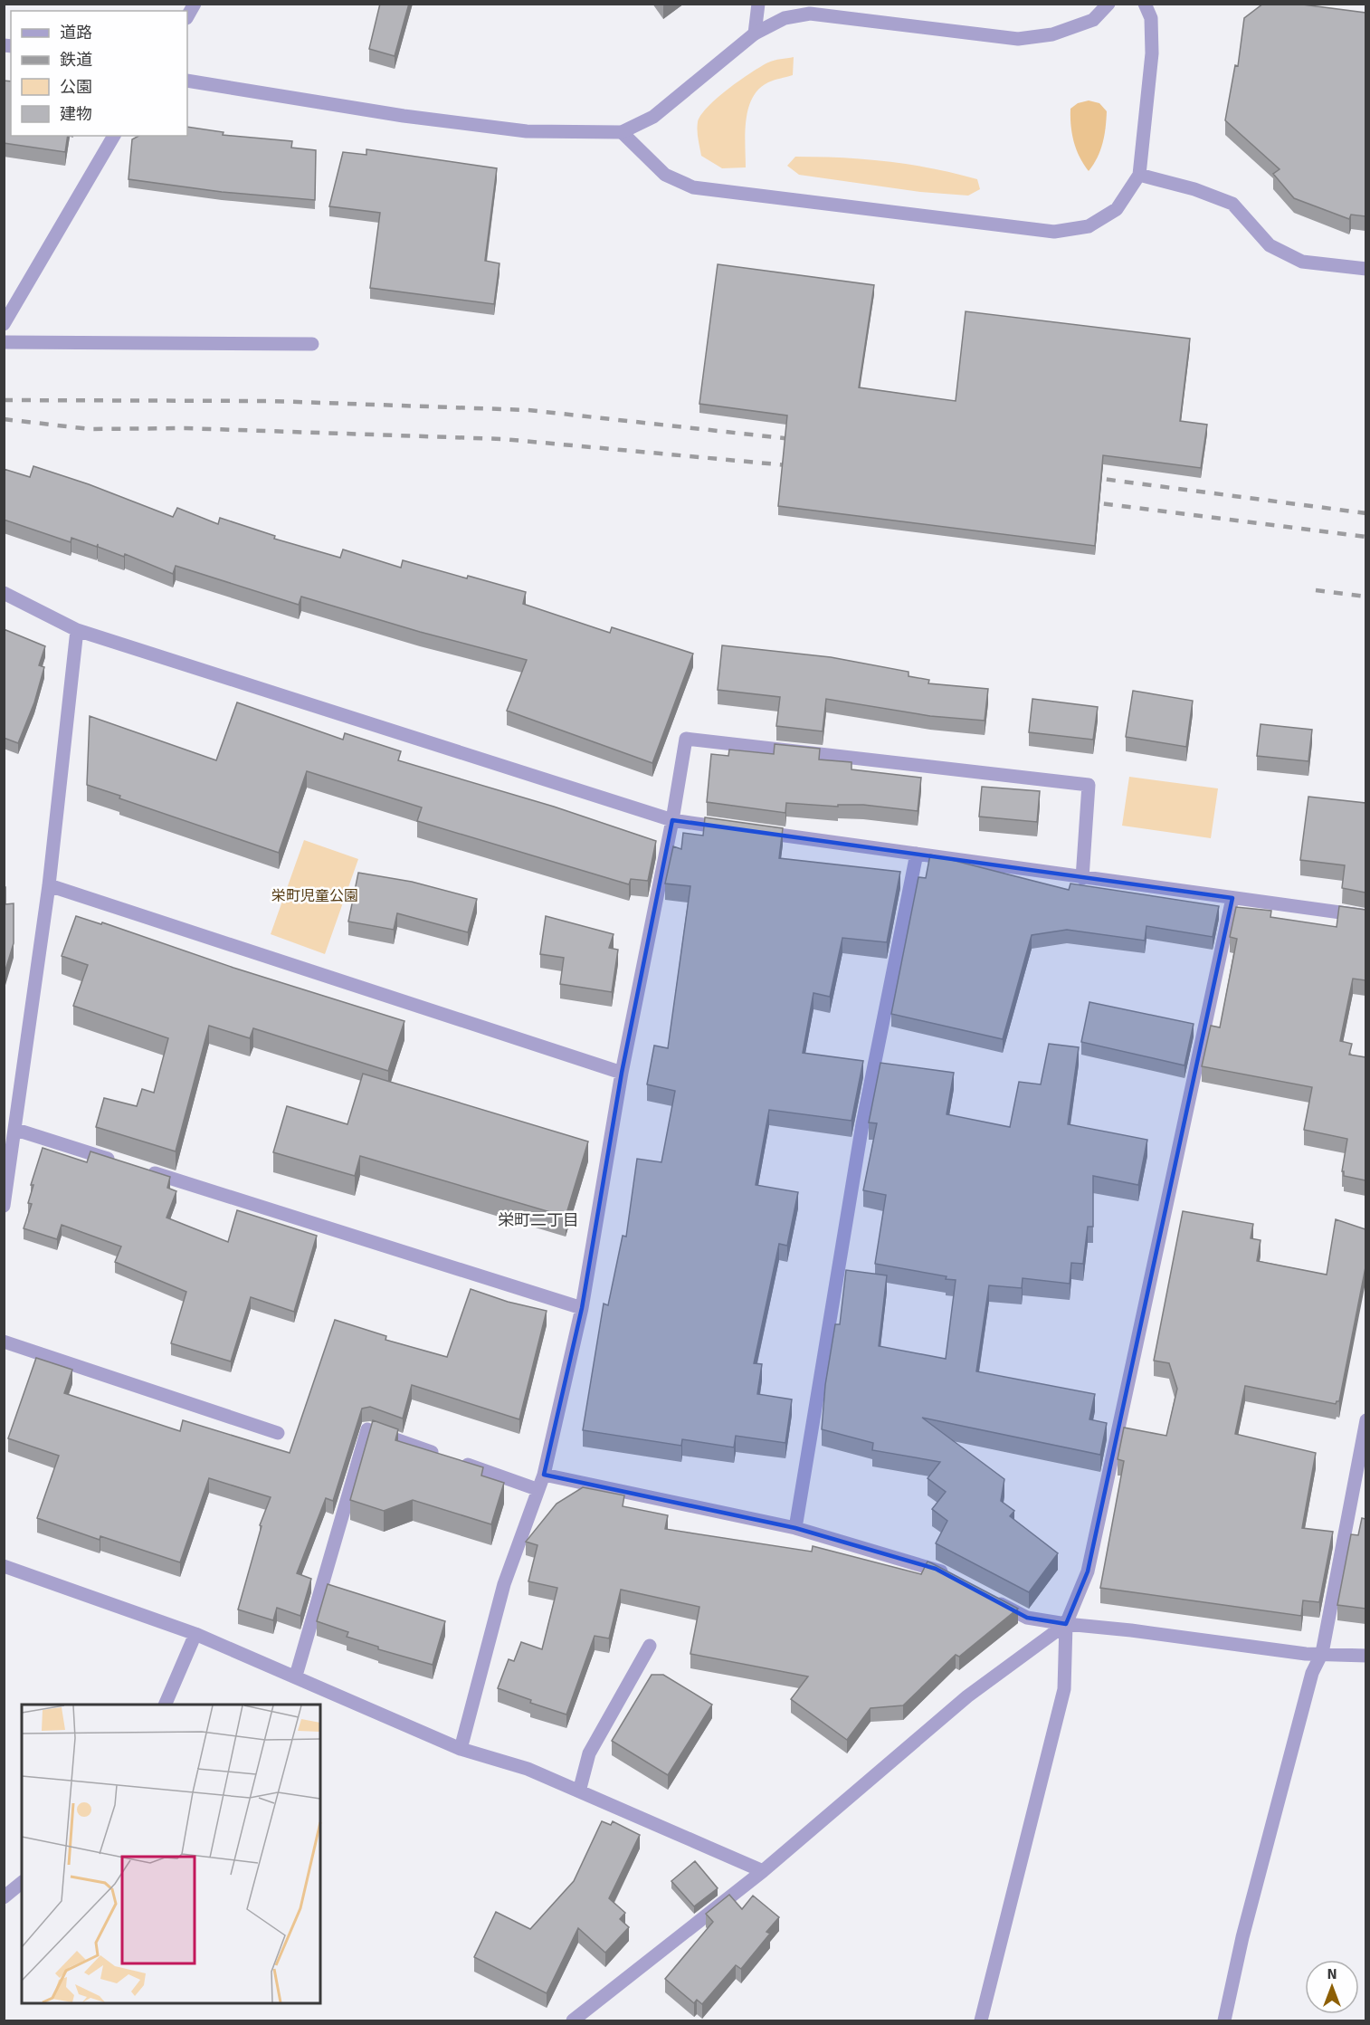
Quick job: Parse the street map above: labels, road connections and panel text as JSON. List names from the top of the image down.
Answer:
{
  "districts": ["栄町二丁目"],
  "parks": ["栄町児童公園"],
  "legend": [
    "道路",
    "鉄道",
    "公園",
    "建物"
  ],
  "north": "top"
}
